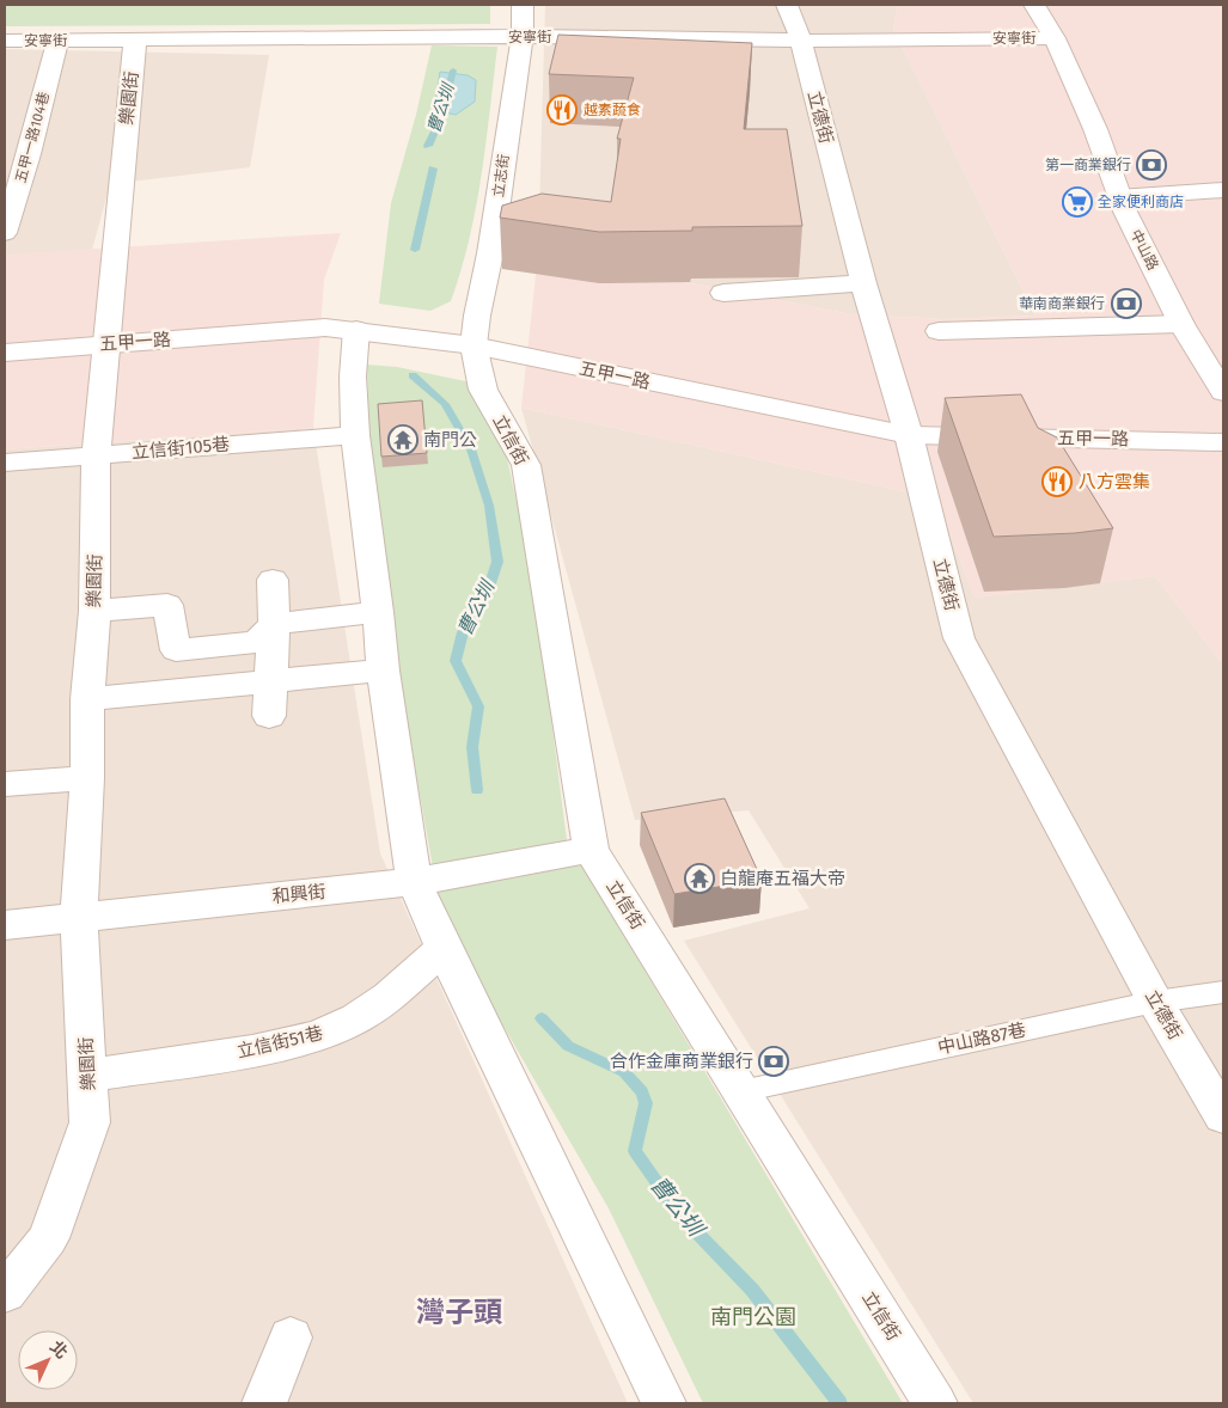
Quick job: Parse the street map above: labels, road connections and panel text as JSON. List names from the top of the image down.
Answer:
{
  "streets": {
    "street": [
      "安寧街",
      "樂園街",
      "立德街",
      "五甲一路104巷",
      "立志街",
      "中山路",
      "五甲一路",
      "立信街",
      "立信街105巷",
      "和興街",
      "立信街51巷"
    ],
    "lane": ["中山路87巷"]
  },
  "crossings": [
    ["安寧街", "樂園街"],
    ["安寧街", "立德街"],
    ["安寧街", "五甲一路104巷"],
    ["安寧街", "立志街"],
    ["安寧街", "中山路"],
    ["樂園街", "五甲一路"],
    ["樂園街", "立信街105巷"],
    ["樂園街", "和興街"],
    ["樂園街", "立信街51巷"],
    ["立德街", "五甲一路"],
    ["立德街", "中山路87巷"],
    ["立志街", "五甲一路"],
    ["立志街", "立信街"],
    ["五甲一路", "立信街"],
    ["立信街", "和興街"],
    ["立信街", "中山路87巷"]
  ],
  "districts": ["灣子頭"],
  "water": ["曹公圳"],
  "parks": ["南門公園"],
  "places": {
    "restaurant": ["越素蔬食", "八方雲集"],
    "bank": ["第一商業銀行", "華南商業銀行", "合作金庫商業銀行"],
    "supermarket": ["全家便利商店"],
    "temple": ["南門公", "白龍庵五福大帝"]
  },
  "north": "top right"
}
